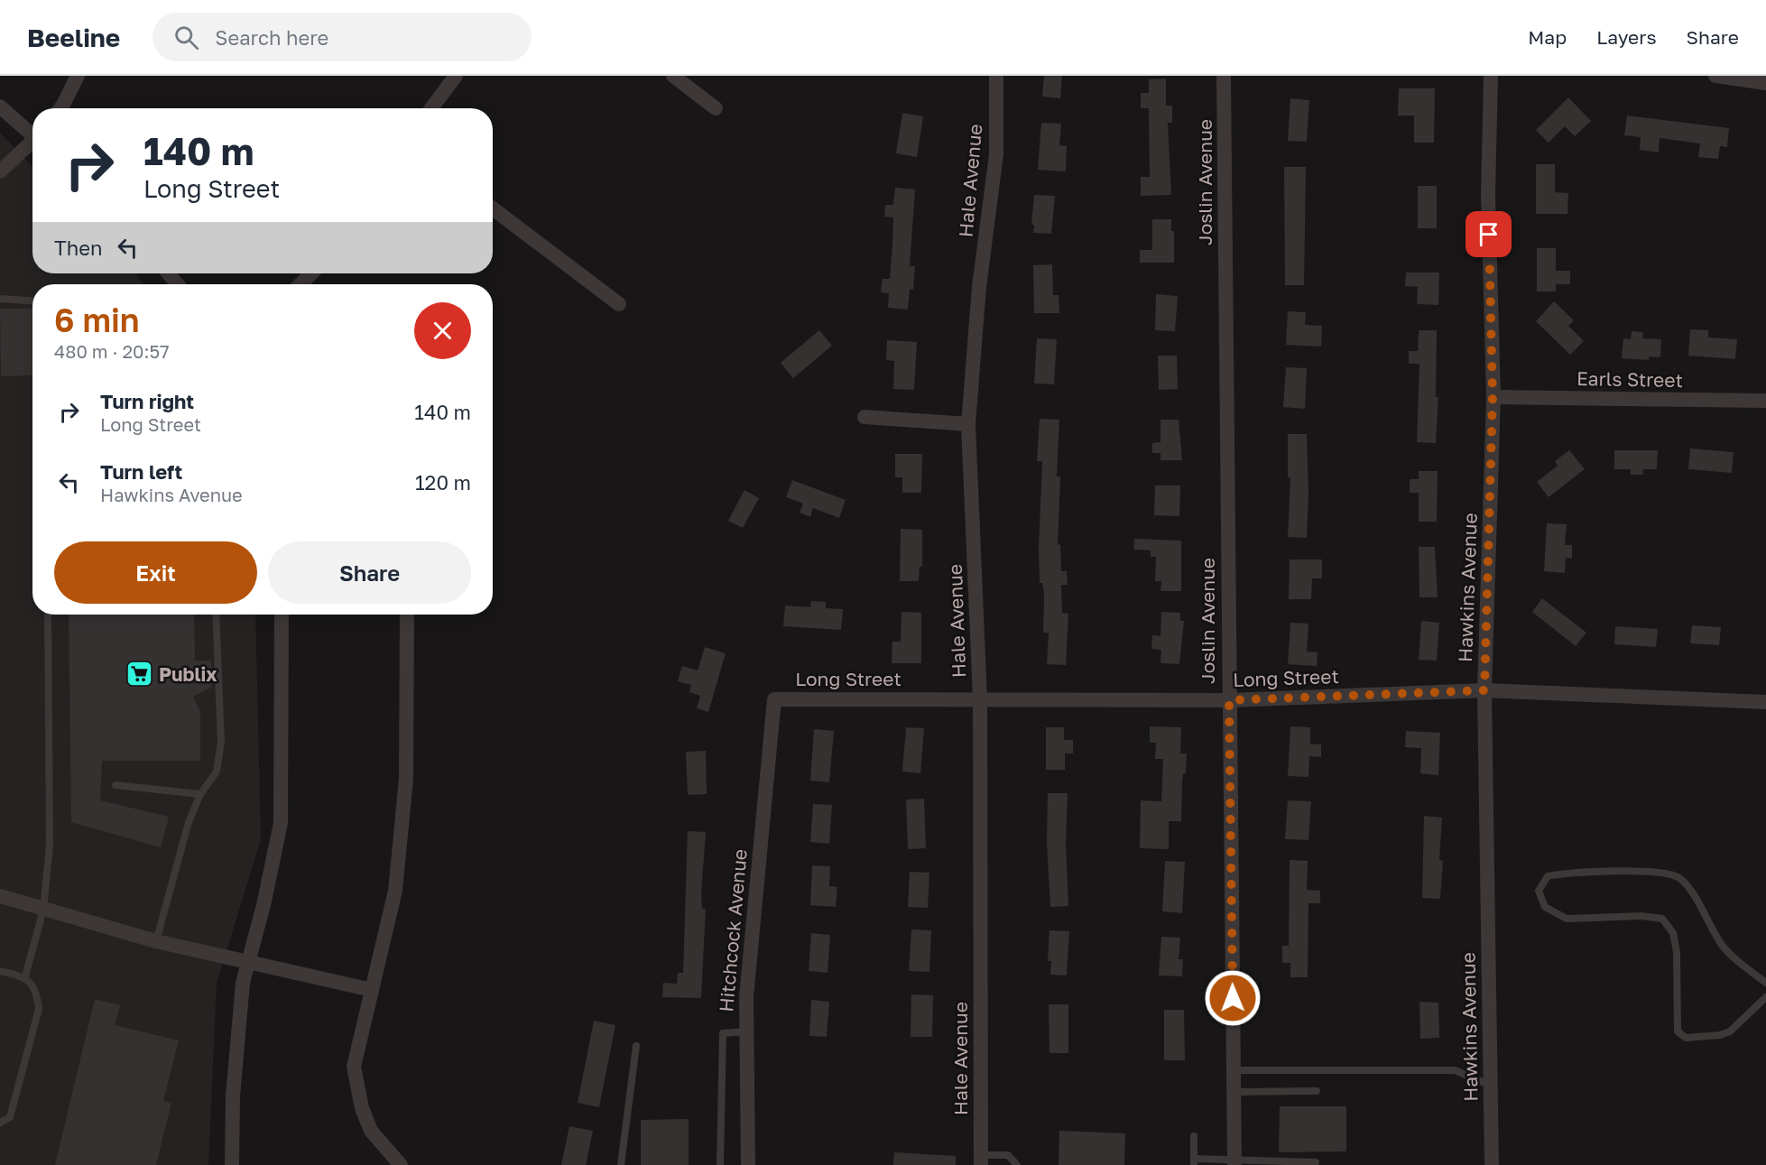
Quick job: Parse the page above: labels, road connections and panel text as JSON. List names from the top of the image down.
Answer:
{
  "streets": {
    "street": [
      "Hale Avenue",
      "Joslin Avenue",
      "Earls Street",
      "Hawkins Avenue",
      "Long Street",
      "Hitchcock Avenue"
    ]
  },
  "crossings": [
    ["Hale Avenue", "Long Street"],
    ["Joslin Avenue", "Long Street"],
    ["Earls Street", "Hawkins Avenue"],
    ["Hawkins Avenue", "Long Street"],
    ["Long Street", "Hitchcock Avenue"]
  ],
  "places": {
    "supermarket": ["Publix"]
  },
  "page": {
    "header": "Beeline",
    "search": "Search here",
    "nav": ["Map", "Layers", "Share"],
    "turn": ["140 m", "Long Street"],
    "then": "Then",
    "heading": ["6 min", "480 m · 20:57"],
    "list": [
      {
        "name": "Turn right",
        "note": "Long Street",
        "value": "140 m"
      },
      {
        "name": "Turn left",
        "note": "Hawkins Avenue",
        "value": "120 m"
      }
    ],
    "buttons": ["Exit", "Share"]
  }
}
